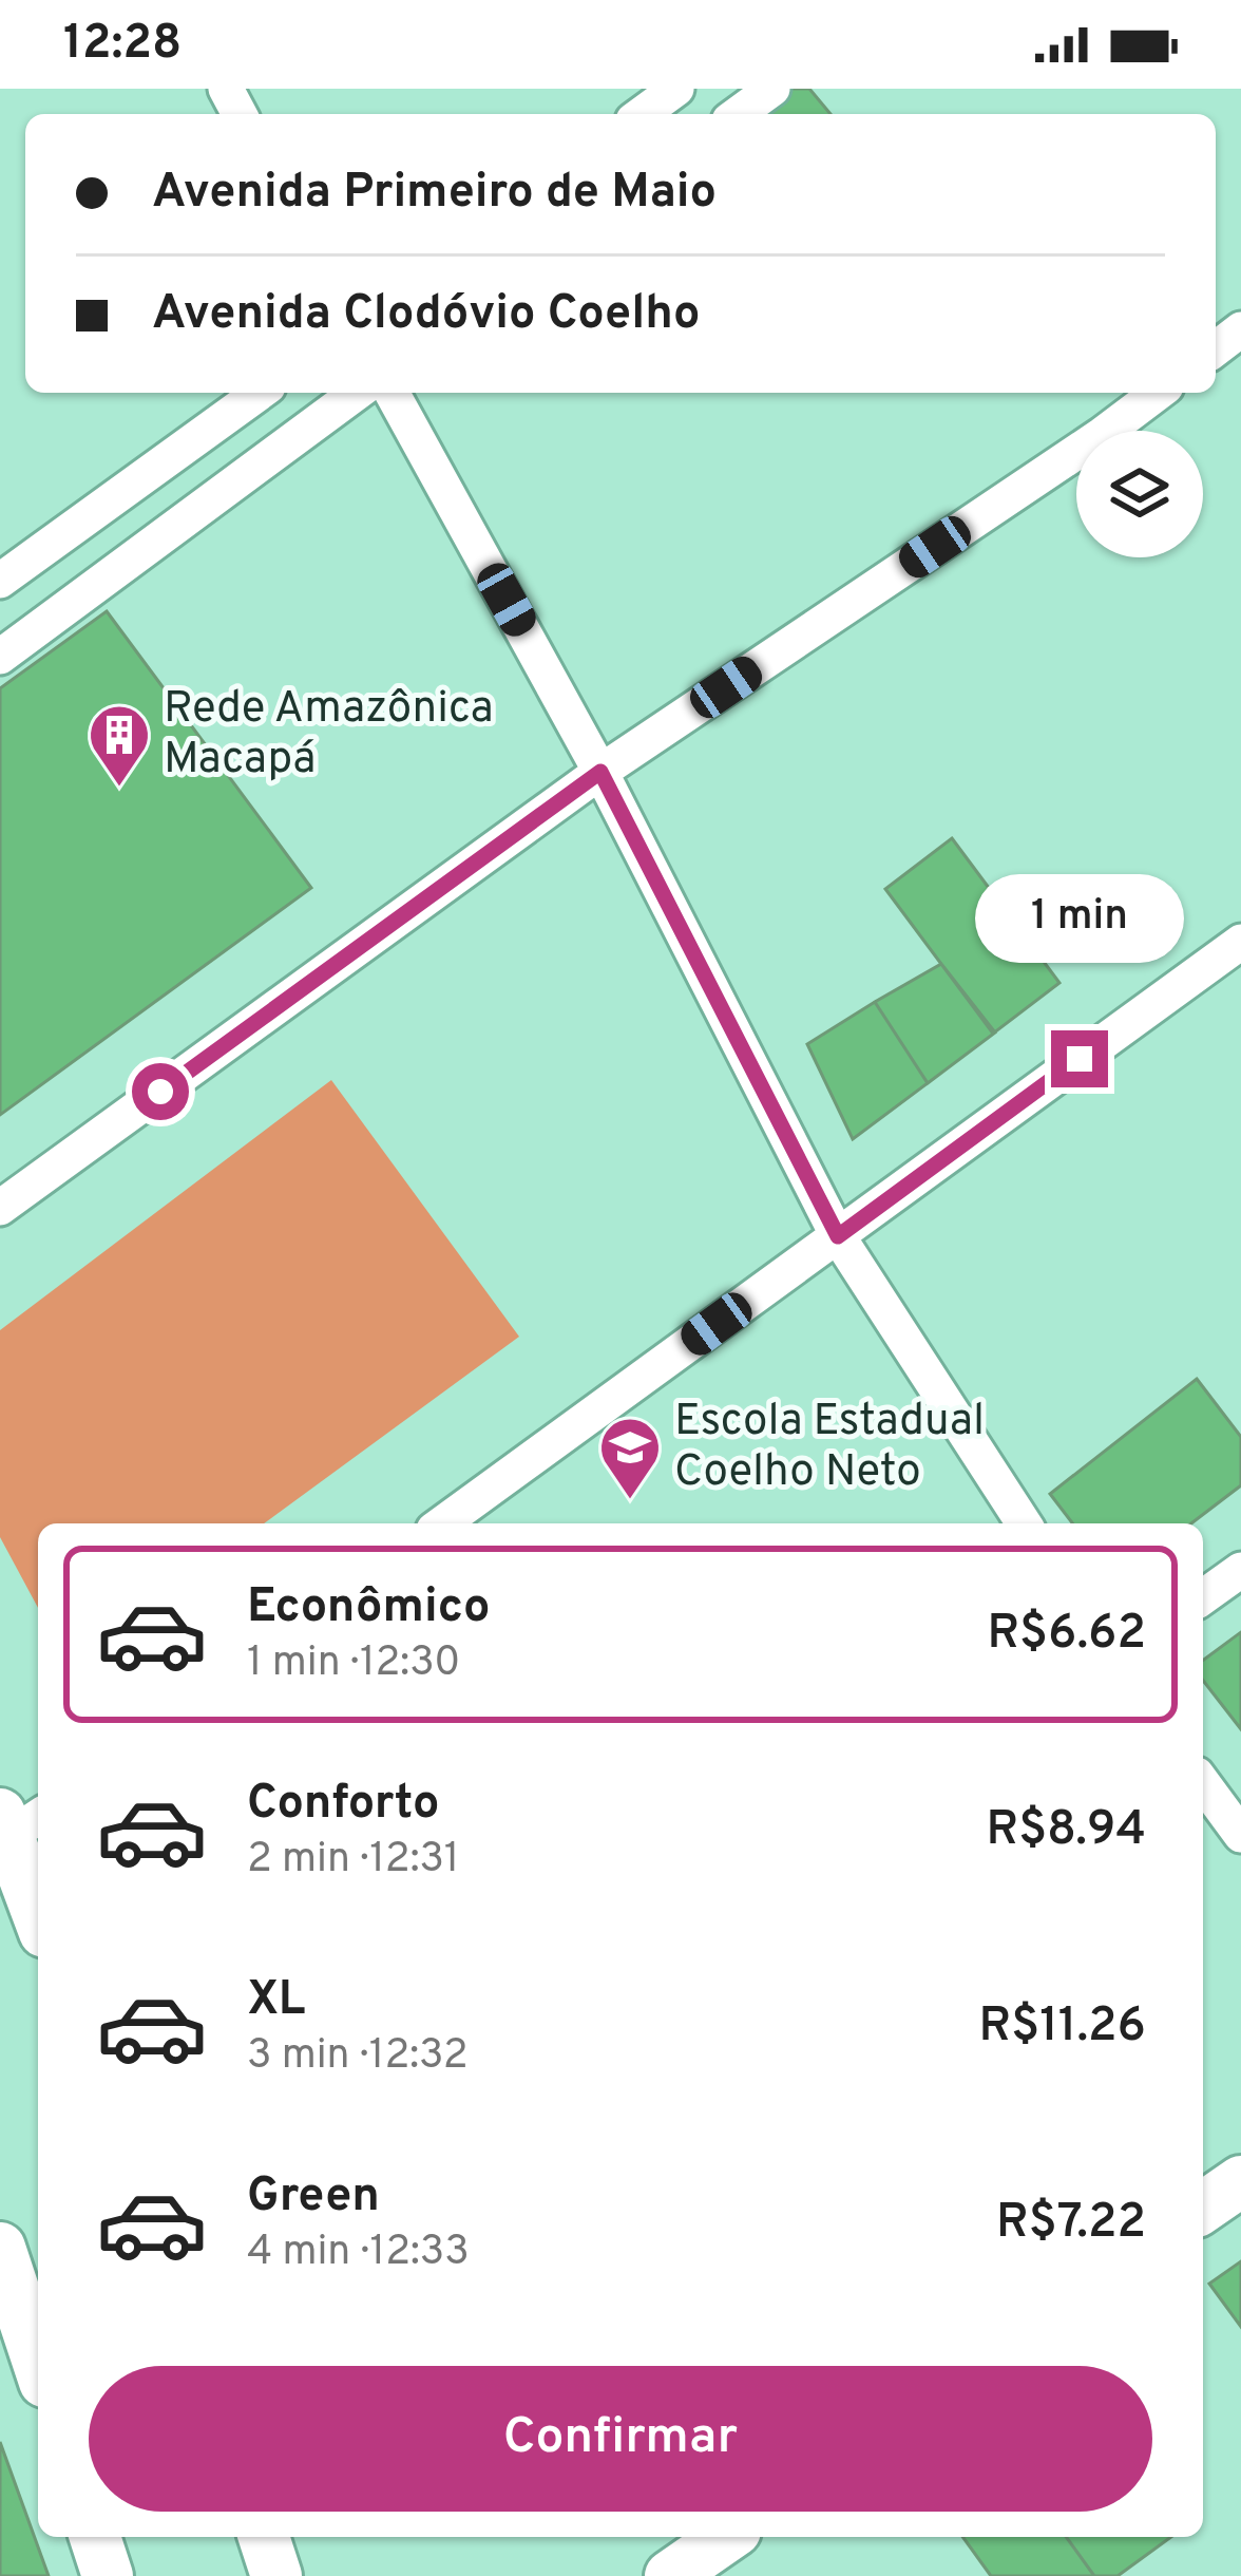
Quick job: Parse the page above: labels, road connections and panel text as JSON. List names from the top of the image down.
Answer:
{
  "places": {
    "building": ["Rede Amazônica Macapá"],
    "school or university": ["Escola Estadual Coelho Neto"]
  },
  "page": {
    "status": "12:28",
    "banner": ["Avenida Primeiro de Maio", "Avenida Clodóvio Coelho"],
    "bubble": "1 min",
    "list": [
      {
        "name": "Econômico",
        "note": "1 min · 12:30",
        "value": "R$6.62"
      },
      {
        "name": "Conforto",
        "note": "2 min · 12:31",
        "value": "R$8.94"
      },
      {
        "name": "XL",
        "note": "3 min · 12:32",
        "value": "R$11.26"
      },
      {
        "name": "Green",
        "note": "4 min · 12:33",
        "value": "R$7.22"
      }
    ],
    "buttons": "Confirmar"
  }
}
